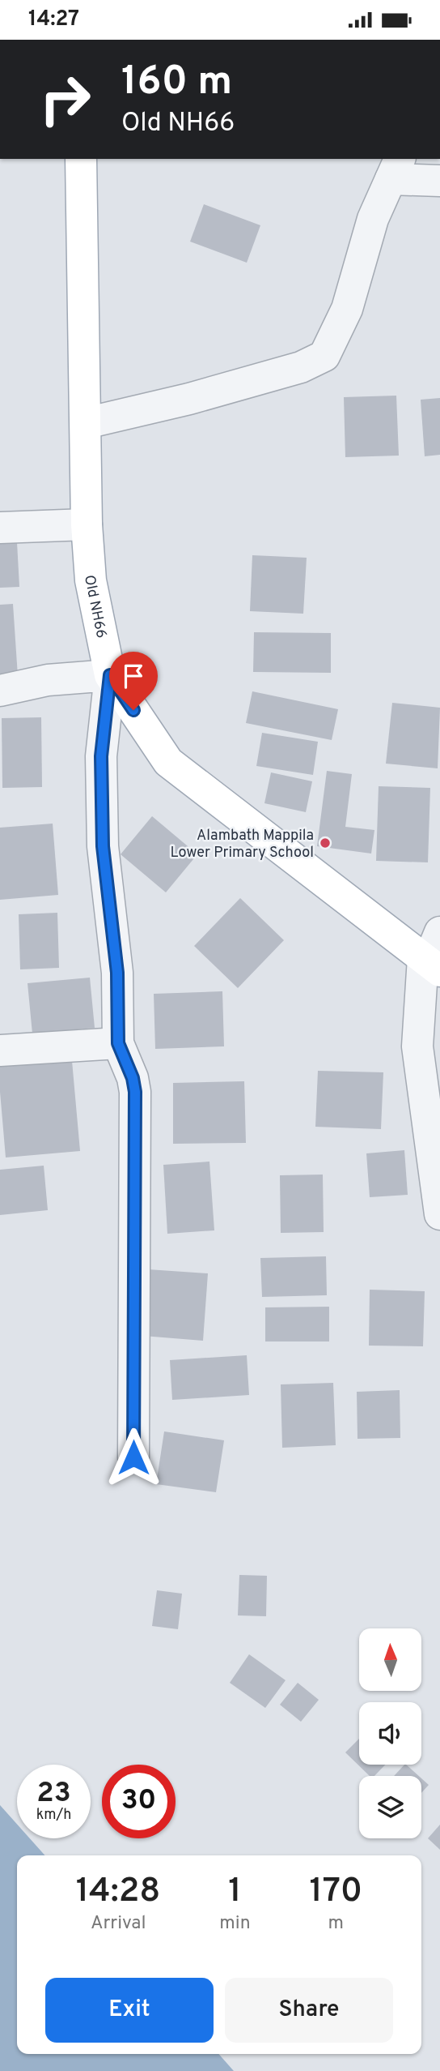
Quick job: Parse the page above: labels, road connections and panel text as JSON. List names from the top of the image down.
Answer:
{
  "streets": {
    "main road": ["Old NH66"]
  },
  "places": ["Alambath Mappila Lower Primary School"],
  "north": "top",
  "page": {
    "status": "14:27",
    "turn": ["160 m", "Old NH66"],
    "speed": "23 km/h",
    "limit": "30",
    "eta": [
      "14:28",
      "Arrival",
      "1",
      "min",
      "170",
      "m"
    ],
    "buttons": ["Exit", "Share"]
  }
}
